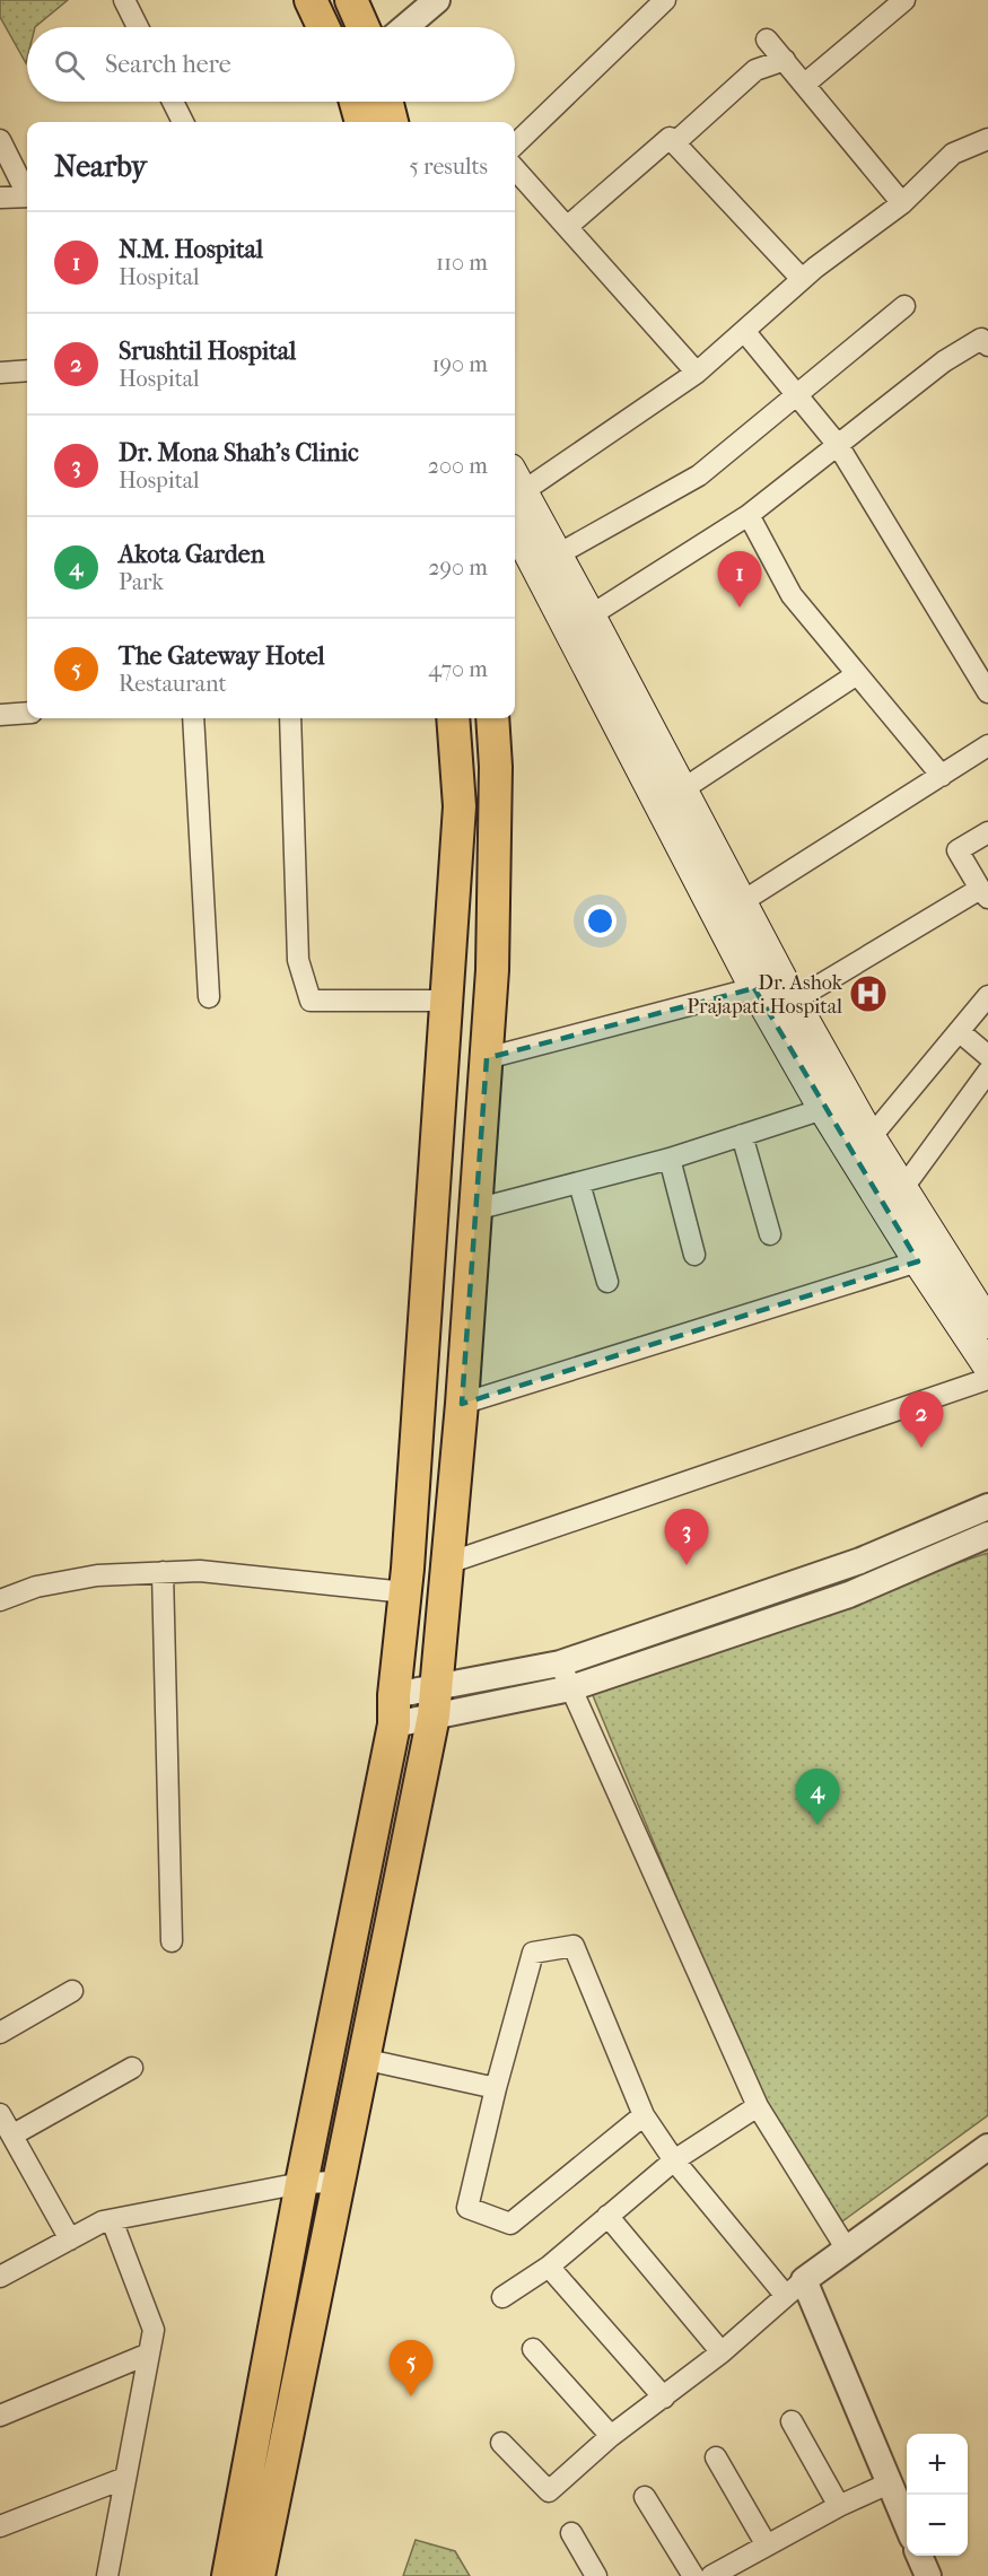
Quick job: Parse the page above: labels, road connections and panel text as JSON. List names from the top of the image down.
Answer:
{
  "places": {
    "hospital": ["Dr. Ashok Prajapati Hospital"]
  },
  "page": {
    "search": "Search here",
    "heading": ["Nearby", "5 results"],
    "list": [
      {
        "mark": "1",
        "name": "N.M. Hospital",
        "note": "Hospital",
        "value": "110 m"
      },
      {
        "mark": "2",
        "name": "Srushtil Hospital",
        "note": "Hospital",
        "value": "190 m"
      },
      {
        "mark": "3",
        "name": "Dr. Mona Shah's Clinic",
        "note": "Hospital",
        "value": "200 m"
      },
      {
        "mark": "4",
        "name": "Akota Garden",
        "note": "Park",
        "value": "290 m"
      },
      {
        "mark": "5",
        "name": "The Gateway Hotel",
        "note": "Restaurant",
        "value": "470 m"
      }
    ],
    "pins": [
      "1",
      "2",
      "3",
      "4",
      "5"
    ],
    "map_buttons": ["+", "−"]
  }
}
